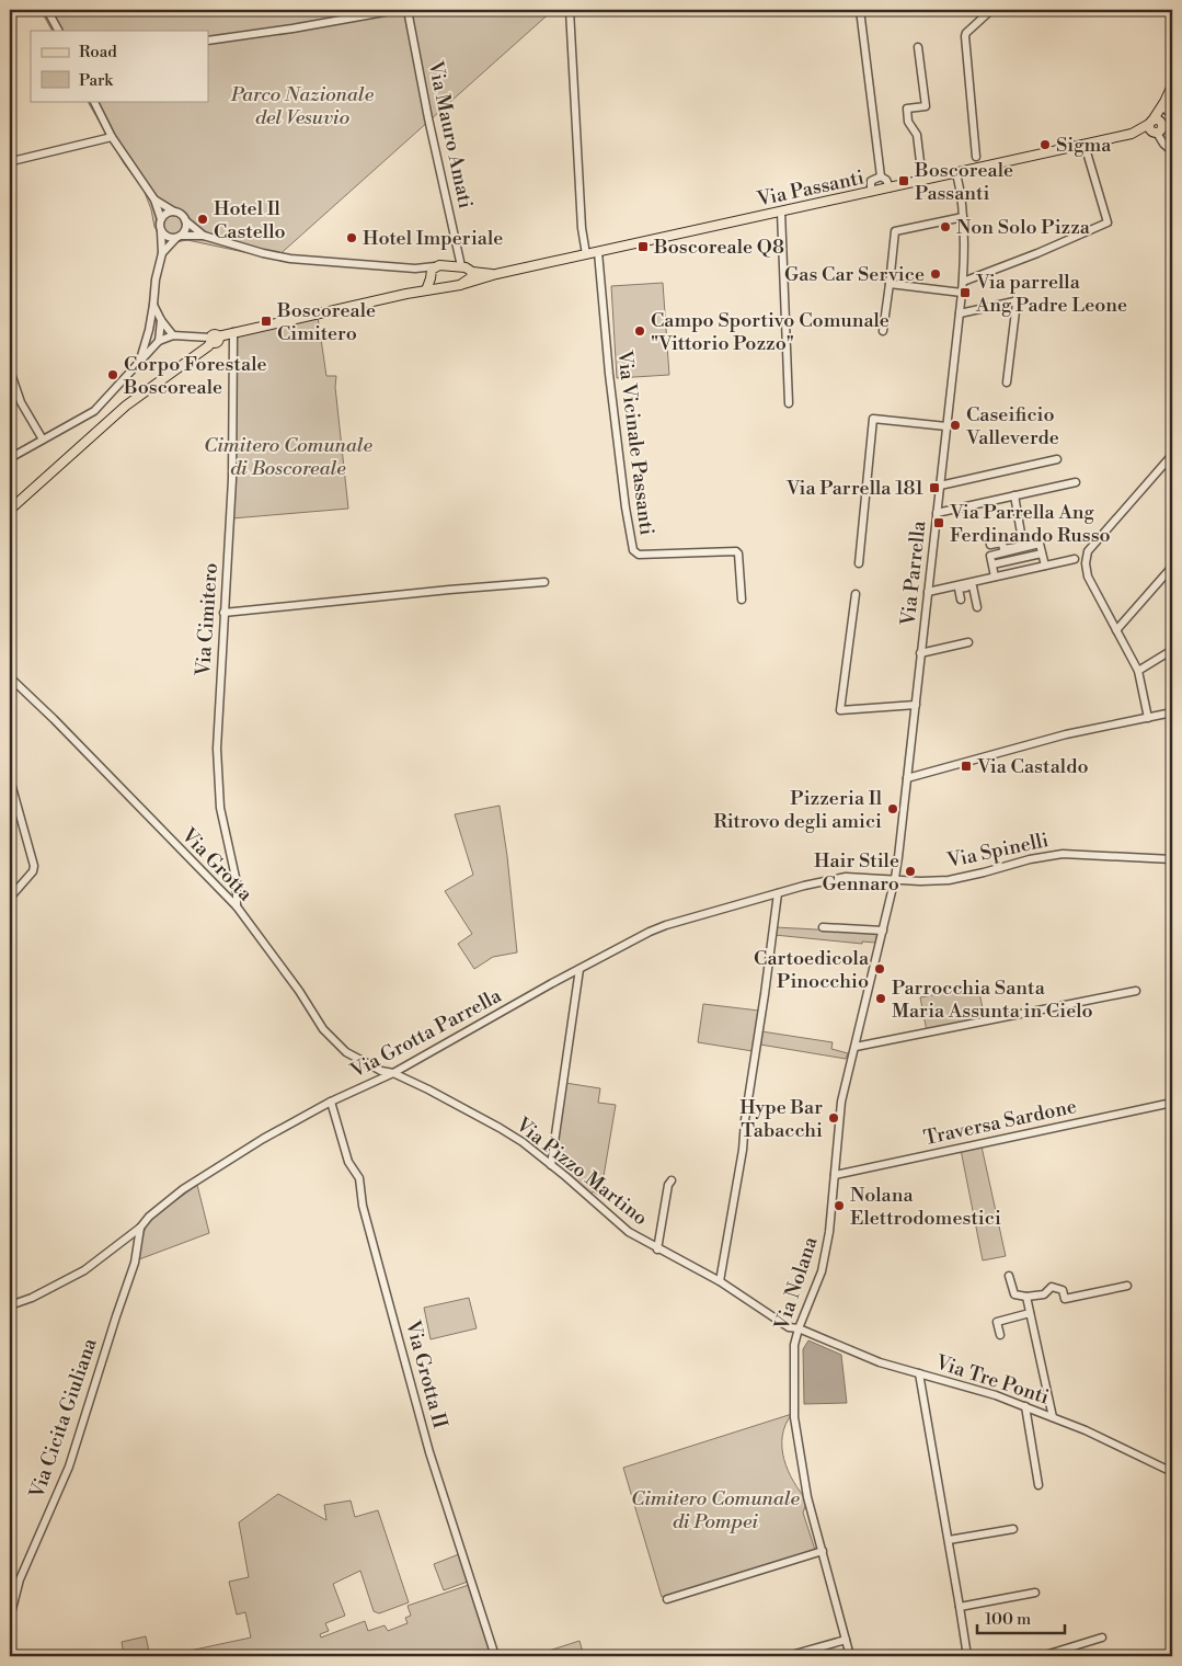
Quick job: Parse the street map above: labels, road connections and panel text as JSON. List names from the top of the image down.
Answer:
{
  "streets": {
    "main road": ["Via Passanti"],
    "street": [
      "Via Mauro Amati",
      "Via Vicinale Passanti",
      "Via Parrella",
      "Via Cimitero",
      "Via Spinelli",
      "Via Grotta",
      "Via Grotta Parrella",
      "Traversa Sardone",
      "Via Pizzo Martino",
      "Via Nolana",
      "Via Grotta II",
      "Via Tre Ponti",
      "Via Cicita Giuliana"
    ]
  },
  "crossings": [
    ["Via Mauro Amati", "Via Passanti"],
    ["Via Passanti", "Via Vicinale Passanti"],
    ["Via Passanti", "Via Parrella"],
    ["Via Passanti", "Via Cimitero"],
    ["Via Parrella", "Via Spinelli"],
    ["Via Parrella", "Via Grotta Parrella"],
    ["Via Parrella", "Via Nolana"],
    ["Via Cimitero", "Via Grotta"],
    ["Via Spinelli", "Via Grotta Parrella"],
    ["Via Spinelli", "Via Nolana"],
    ["Via Grotta", "Via Grotta Parrella"],
    ["Via Grotta", "Via Pizzo Martino"],
    ["Via Grotta Parrella", "Via Pizzo Martino"],
    ["Via Grotta Parrella", "Via Nolana"],
    ["Via Grotta Parrella", "Via Grotta II"],
    ["Via Grotta Parrella", "Via Cicita Giuliana"],
    ["Traversa Sardone", "Via Nolana"],
    ["Via Pizzo Martino", "Via Nolana"],
    ["Via Pizzo Martino", "Via Tre Ponti"],
    ["Via Nolana", "Via Tre Ponti"]
  ],
  "parks": ["Parco Nazionale del Vesuvio", "Cimitero Comunale di Boscoreale", "Cimitero Comunale di Pompei"],
  "places": {
    "other": [
      "Sigma",
      "Hotel Il Castello",
      "Non Solo Pizza",
      "Hotel Imperiale",
      "Gas Car Service",
      "Campo Sportivo Comunale \"Vittorio Pozzo\"",
      "Corpo Forestale Boscoreale",
      "Caseificio Valleverde",
      "Pizzeria Il Ritrovo degli amici",
      "Hair Stile Gennaro",
      "Cartoedicola Pinocchio",
      "Parrocchia Santa Maria Assunta in Cielo",
      "Hype Bar Tabacchi",
      "Nolana Elettrodomestici"
    ],
    "transit": [
      "Boscoreale Passanti",
      "Boscoreale Q8",
      "Via parrella Ang Padre Leone",
      "Boscoreale Cimitero",
      "Via Parrella 181",
      "Via Parrella Ang Ferdinando Russo",
      "Via Castaldo"
    ]
  },
  "legend": ["Road", "Park"],
  "scale_bar": "100 m"
}
